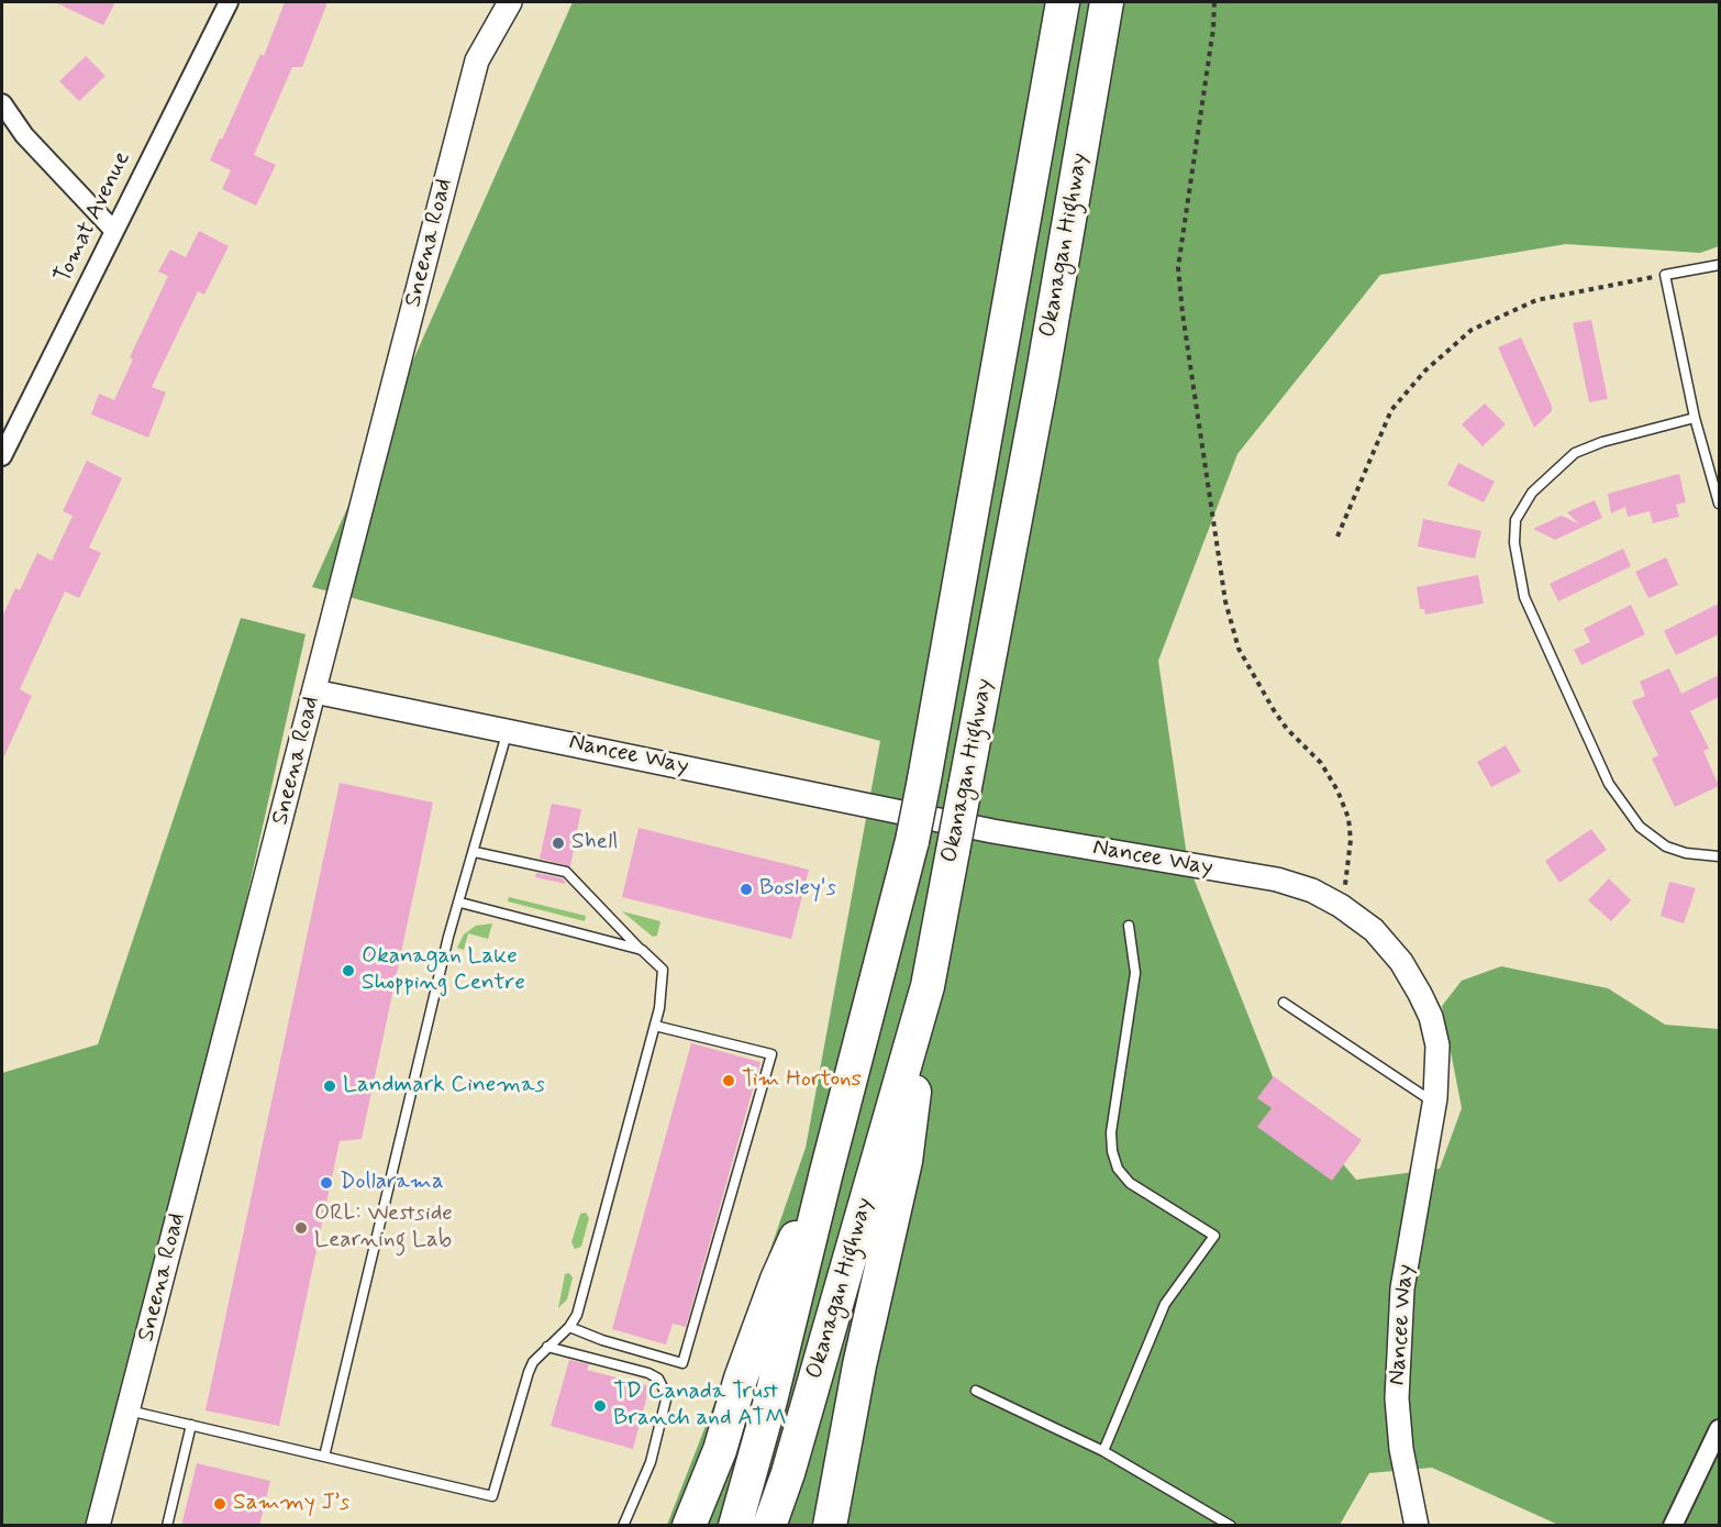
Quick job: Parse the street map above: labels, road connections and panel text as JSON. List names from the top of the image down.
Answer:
{
  "streets": {
    "highway": ["Okanagan Highway"],
    "street": ["Tomat Avenue", "Sneena Road", "Nancee Way"]
  },
  "crossings": [
    ["Sneena Road", "Nancee Way"]
  ],
  "places": [
    "Shell",
    "Bosley's",
    "Okanagan Lake Shopping Centre",
    "Tim Hortons",
    "Landmark Cinemas",
    "Dollarama",
    "ORL: Westside Learning Lab",
    "TD Canada Trust Branch and ATM",
    "Sammy J’s"
  ]
}
